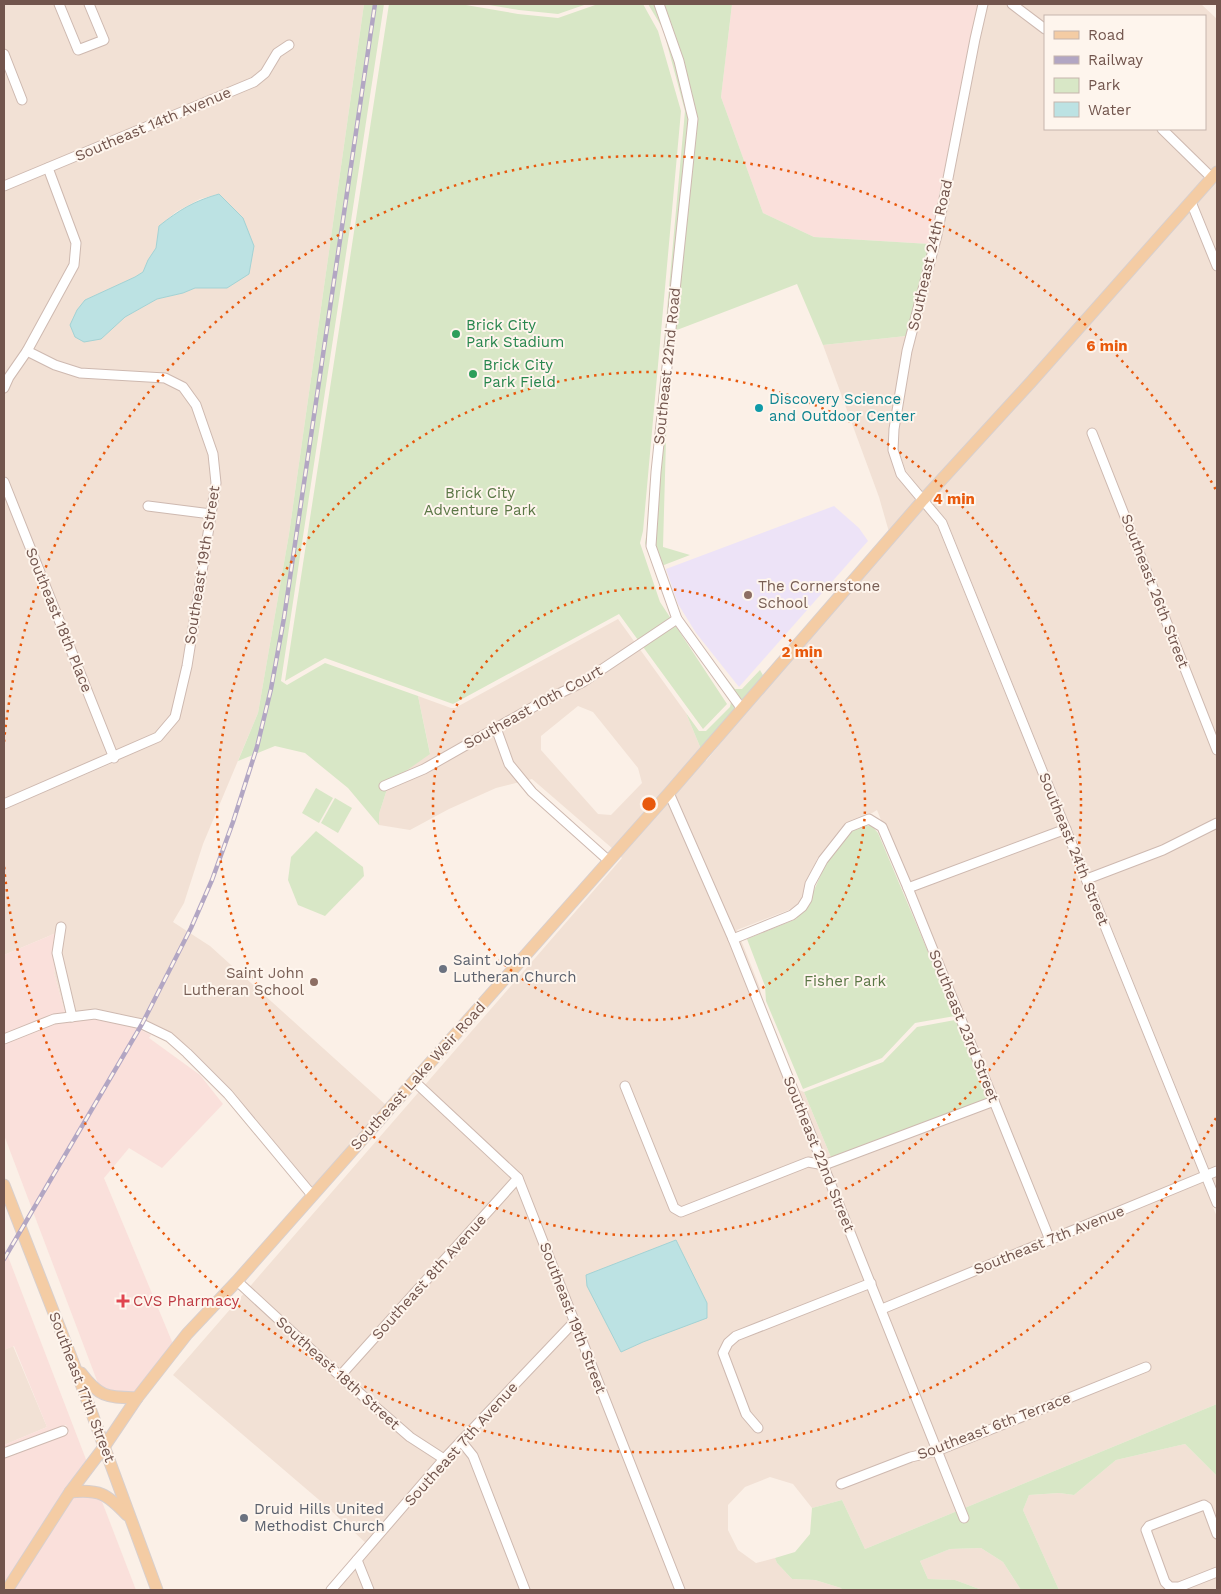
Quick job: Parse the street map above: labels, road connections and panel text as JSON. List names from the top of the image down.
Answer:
{
  "streets": {
    "main road": ["Southeast Lake Weir Road", "Southeast 17th Street"],
    "street": [
      "Southeast 14th Avenue",
      "Southeast 24th Road",
      "Southeast 22nd Road",
      "Southeast 19th Street",
      "Southeast 26th Street",
      "Southeast 18th Place",
      "Southeast 10th Court",
      "Southeast 24th Street",
      "Southeast 23rd Street",
      "Southeast 22nd Street",
      "Southeast 7th Avenue",
      "Southeast 8th Avenue",
      "Southeast 18th Street",
      "Southeast 6th Terrace"
    ]
  },
  "crossings": [
    ["Southeast 24th Road", "Southeast 24th Street"],
    ["Southeast 24th Road", "Southeast Lake Weir Road"],
    ["Southeast 22nd Road", "Southeast 10th Court"],
    ["Southeast 22nd Road", "Southeast Lake Weir Road"],
    ["Southeast 19th Street", "Southeast 18th Place"],
    ["Southeast 19th Street", "Southeast Lake Weir Road"],
    ["Southeast 19th Street", "Southeast 7th Avenue"],
    ["Southeast 19th Street", "Southeast 8th Avenue"],
    ["Southeast 24th Street", "Southeast Lake Weir Road"],
    ["Southeast 24th Street", "Southeast 7th Avenue"],
    ["Southeast 23rd Street", "Southeast 22nd Street"],
    ["Southeast 23rd Street", "Southeast 7th Avenue"],
    ["Southeast Lake Weir Road", "Southeast 22nd Street"],
    ["Southeast Lake Weir Road", "Southeast 18th Street"],
    ["Southeast Lake Weir Road", "Southeast 17th Street"],
    ["Southeast 22nd Street", "Southeast 7th Avenue"],
    ["Southeast 22nd Street", "Southeast 6th Terrace"],
    ["Southeast 7th Avenue", "Southeast 18th Street"],
    ["Southeast 8th Avenue", "Southeast 18th Street"]
  ],
  "parks": ["Brick City Adventure Park", "Fisher Park"],
  "places": {
    "other": [
      "Brick City Park Stadium",
      "Brick City Park Field",
      "Discovery Science and Outdoor Center",
      "The Cornerstone School",
      "Saint John Lutheran Church",
      "Saint John Lutheran School",
      "Druid Hills United Methodist Church"
    ],
    "health": ["CVS Pharmacy"]
  },
  "legend": [
    "Road",
    "Railway",
    "Park",
    "Water"
  ],
  "rings": ["6 min", "4 min", "2 min"]
}
